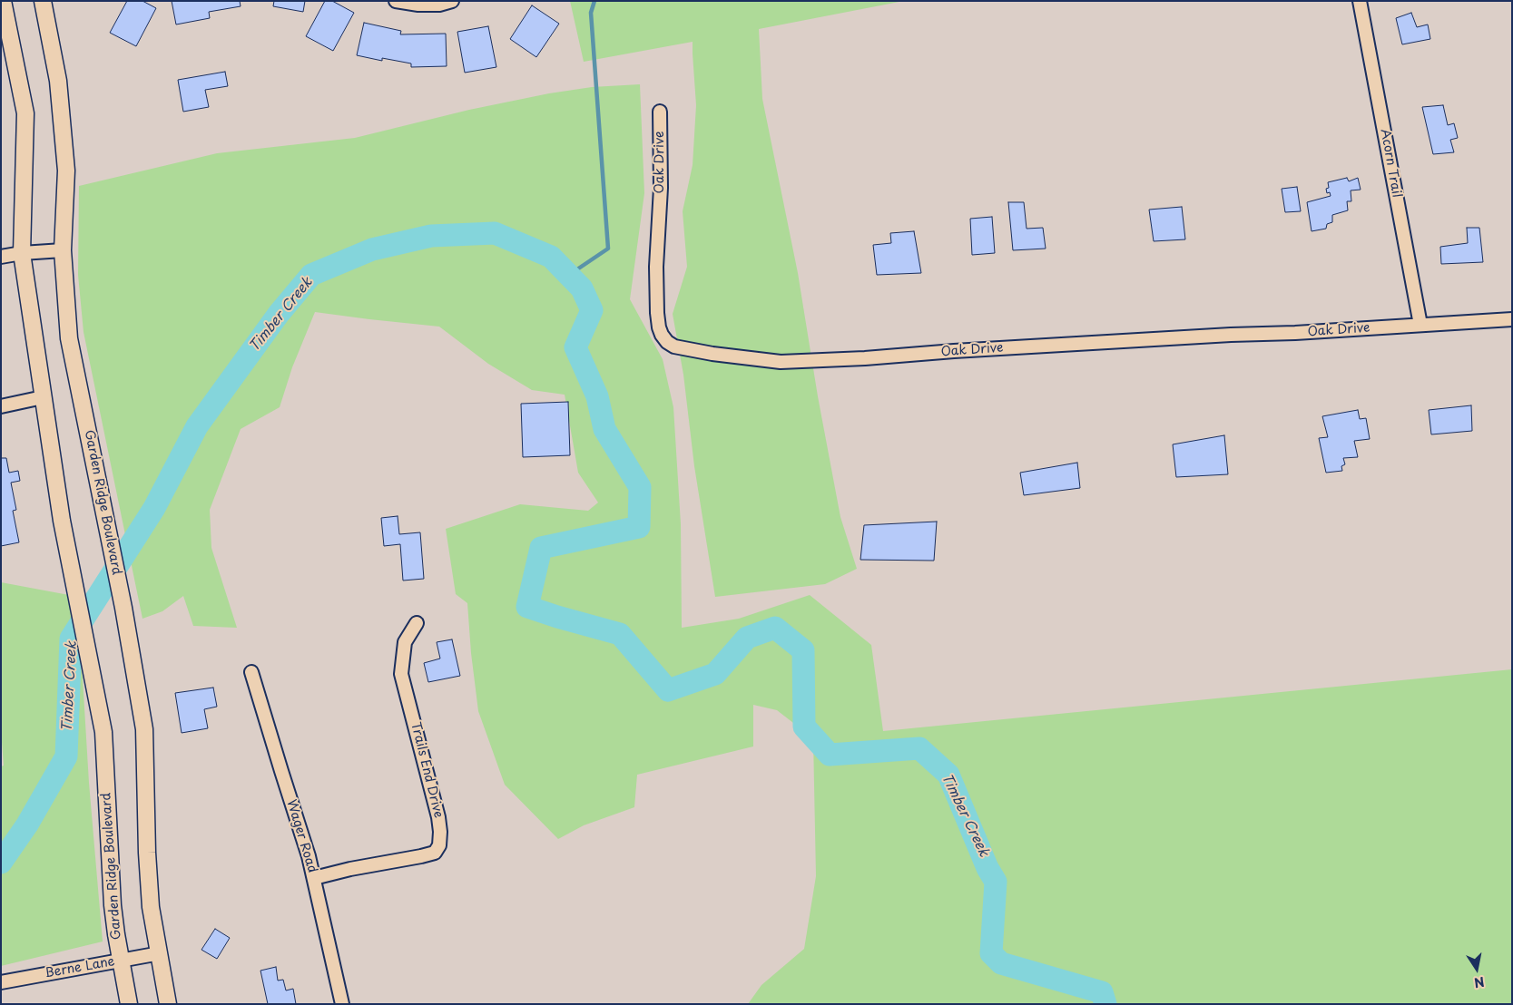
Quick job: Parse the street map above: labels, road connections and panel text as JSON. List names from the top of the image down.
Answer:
{
  "streets": {
    "main road": ["Garden Ridge Boulevard"],
    "street": [
      "Oak Drive",
      "Acorn Trail",
      "Trails End Drive",
      "Wager Road",
      "Berne Lane"
    ]
  },
  "crossings": [
    ["Oak Drive", "Acorn Trail"],
    ["Garden Ridge Boulevard", "Berne Lane"],
    ["Trails End Drive", "Wager Road"]
  ],
  "water": ["Timber Creek"],
  "north": "bottom"
}
